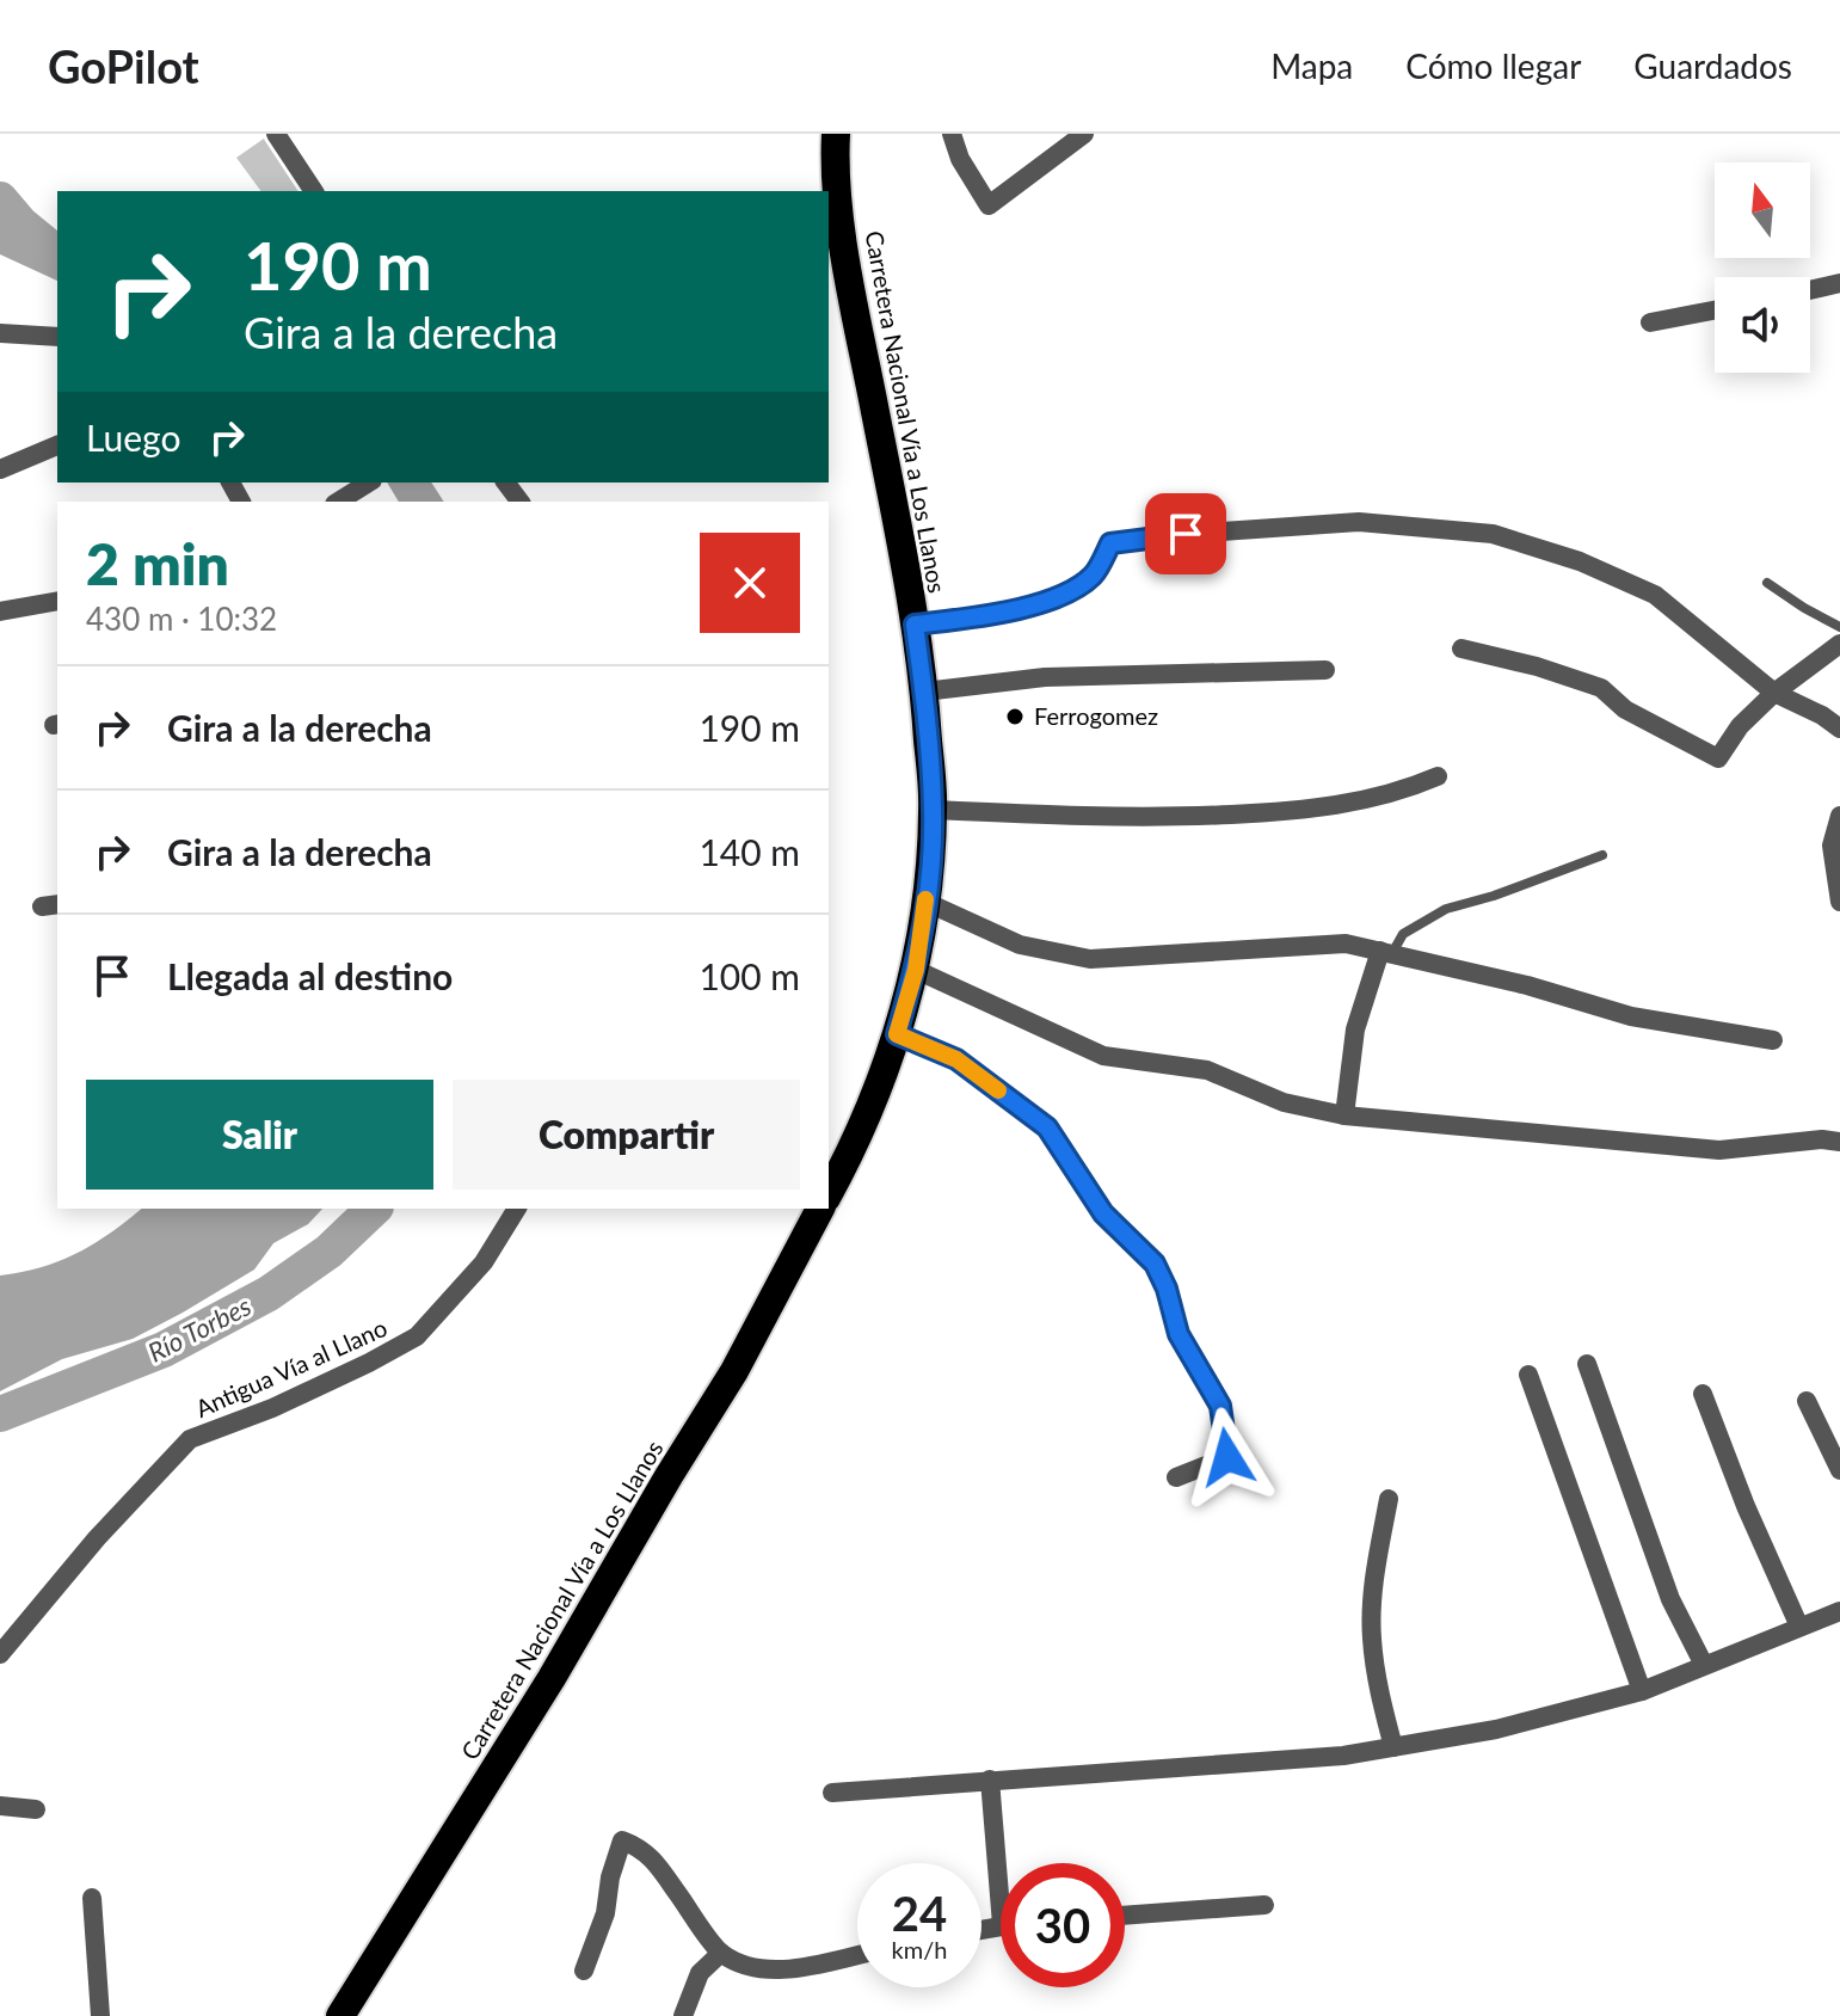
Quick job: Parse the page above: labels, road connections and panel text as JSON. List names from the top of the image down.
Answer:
{
  "streets": {
    "highway": ["Carretera Nacional Vía a Los Llanos"],
    "street": ["Antigua Vía al Llano"]
  },
  "water": ["Río Torbes"],
  "places": ["Ferrogomez"],
  "north": "top",
  "page": {
    "header": "GoPilot",
    "nav": ["Mapa", "Cómo llegar", "Guardados"],
    "turn": ["190 m", "Gira a la derecha"],
    "then": "Luego",
    "heading": ["2 min", "430 m · 10:32"],
    "list": [
      {
        "name": "Gira a la derecha",
        "value": "190 m"
      },
      {
        "name": "Gira a la derecha",
        "value": "140 m"
      },
      {
        "name": "Llegada al destino",
        "value": "100 m"
      }
    ],
    "buttons": ["Salir", "Compartir"],
    "speed": "24 km/h",
    "limit": "30"
  }
}
